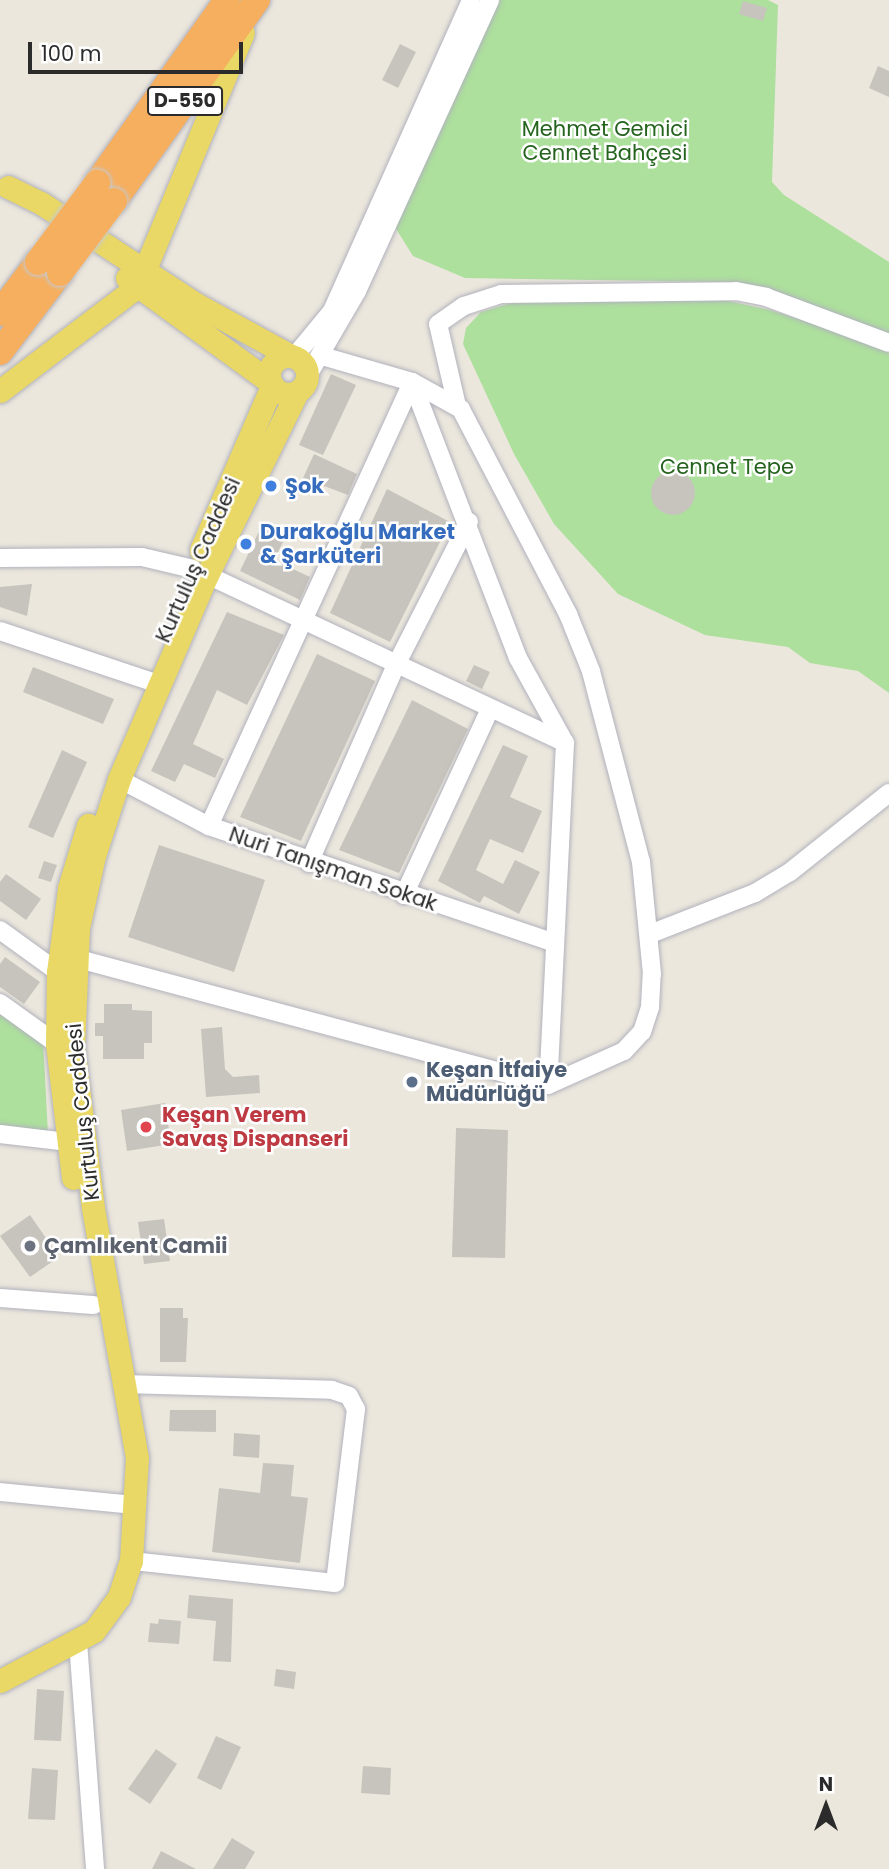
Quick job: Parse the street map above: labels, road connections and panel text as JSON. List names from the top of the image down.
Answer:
{
  "streets": {
    "highway": ["D-550"],
    "main road": ["Kurtuluş Caddesi"],
    "street": ["Nuri Tanışman Sokak"]
  },
  "crossings": [
    ["Kurtuluş Caddesi", "Nuri Tanışman Sokak"]
  ],
  "parks": ["Mehmet Gemici Cennet Bahçesi", "Cennet Tepe"],
  "places": [
    "Şok",
    "Durakoğlu Market & Şarküteri",
    "Keşan İtfaiye Müdürlüğü",
    "Keşan Verem Savaş Dispanseri",
    "Çamlıkent Camii"
  ],
  "scale_bar": "100 m",
  "north": "top"
}
